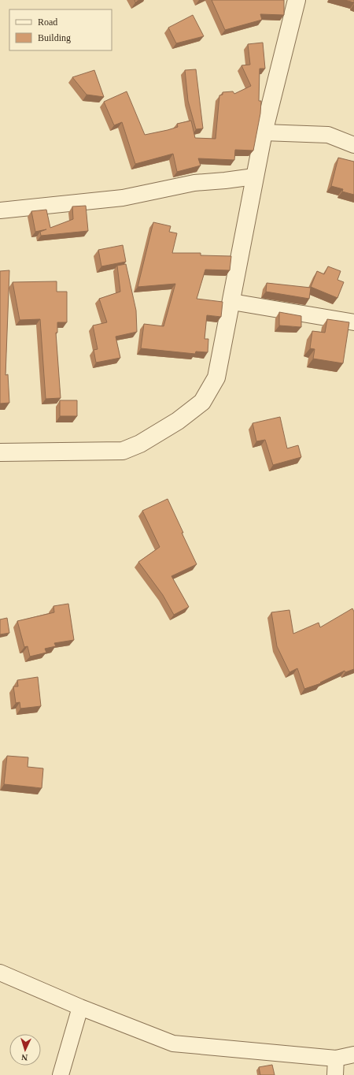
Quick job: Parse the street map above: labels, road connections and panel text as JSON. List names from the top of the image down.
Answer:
{
  "legend": ["Road", "Building"],
  "north": "bottom"
}
